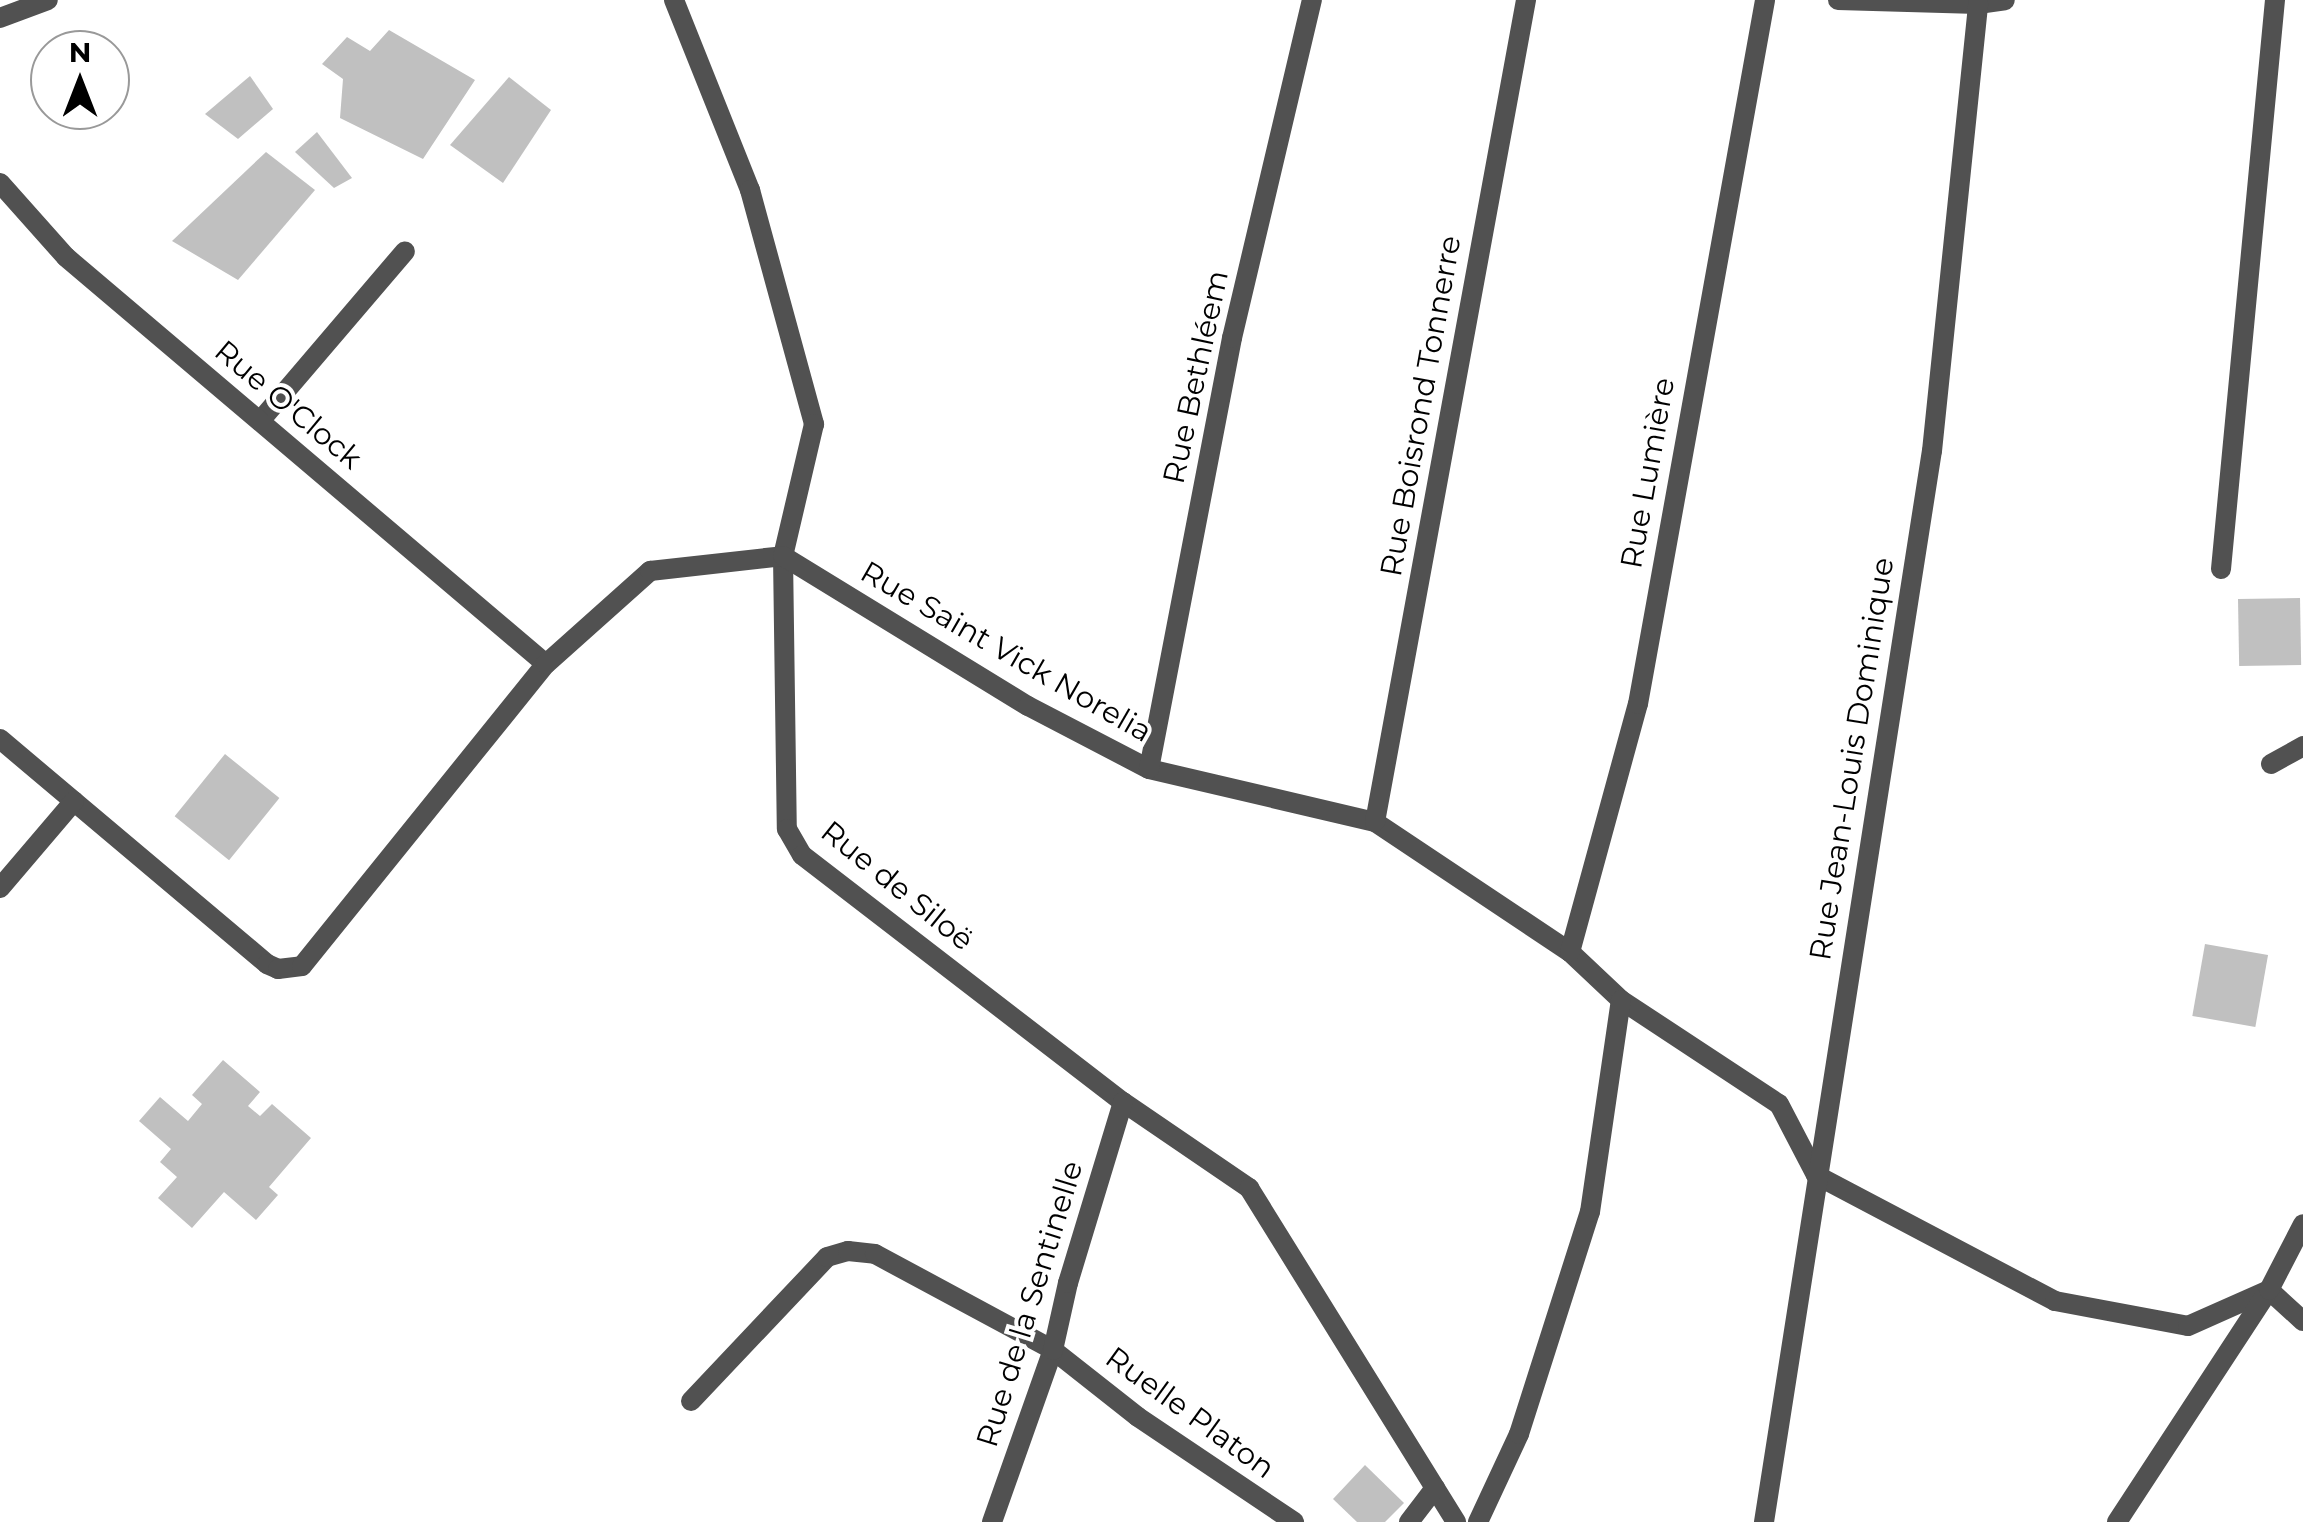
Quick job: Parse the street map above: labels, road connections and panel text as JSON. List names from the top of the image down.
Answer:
{
  "streets": {
    "street": [
      "Rue Bethléem",
      "Rue O'Clock",
      "Rue Boisrond Tonnerre",
      "Rue Lumière",
      "Rue Saint Vick Norelia",
      "Rue Jean-Louis Dominique",
      "Rue de Siloë",
      "Rue de la Sentinelle",
      "Ruelle Platon"
    ]
  },
  "crossings": [
    ["Rue Bethléem", "Rue Saint Vick Norelia"],
    ["Rue Boisrond Tonnerre", "Rue Saint Vick Norelia"],
    ["Rue Lumière", "Rue Saint Vick Norelia"],
    ["Rue Saint Vick Norelia", "Rue Jean-Louis Dominique"],
    ["Rue Saint Vick Norelia", "Rue de Siloë"],
    ["Rue de Siloë", "Rue de la Sentinelle"],
    ["Rue de la Sentinelle", "Ruelle Platon"]
  ],
  "north": "top"
}
